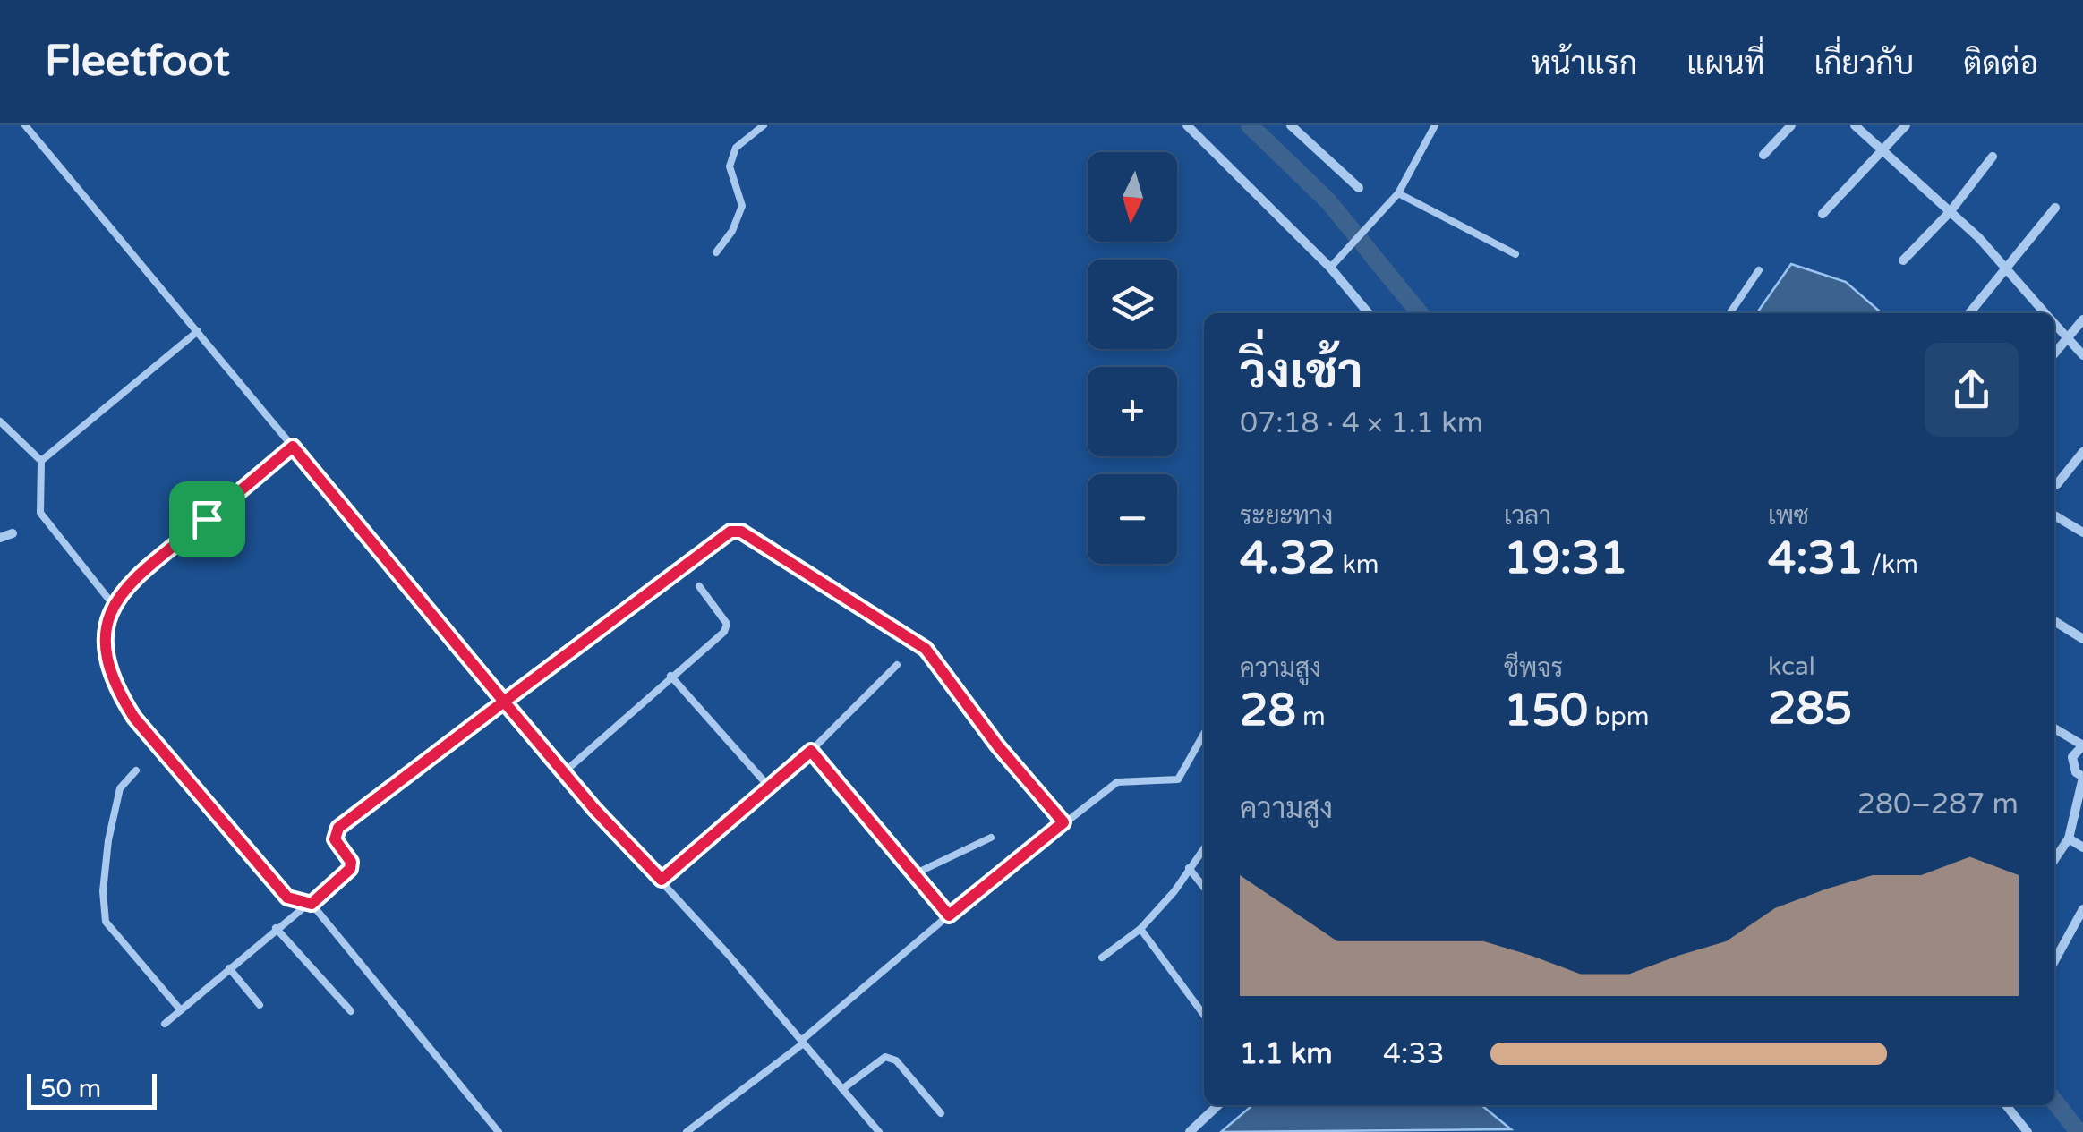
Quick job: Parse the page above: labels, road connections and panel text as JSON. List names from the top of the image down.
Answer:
{
  "scale_bar": "50 m",
  "north": "bottom",
  "page": {
    "header": "Fleetfoot",
    "nav": [
      "หน้าแรก",
      "แผนที่",
      "เกี่ยวกับ",
      "ติดต่อ"
    ],
    "map_buttons": ["+", "−"],
    "heading": ["วิ่งเช้า", "07:18 · 4 × 1.1 km"],
    "stats": [
      ["ระยะทาง", "4.32 km"],
      ["เวลา", "19:31"],
      ["เพซ", "4:31 /km"],
      ["ความสูง", "28 m"],
      ["ชีพจร", "150 bpm"],
      ["kcal", "285"]
    ],
    "chart": ["ความสูง", "280–287 m"],
    "list": [
      {
        "name": "1.1 km",
        "note": "4:33"
      }
    ],
    "scale": "50 m"
  }
}
